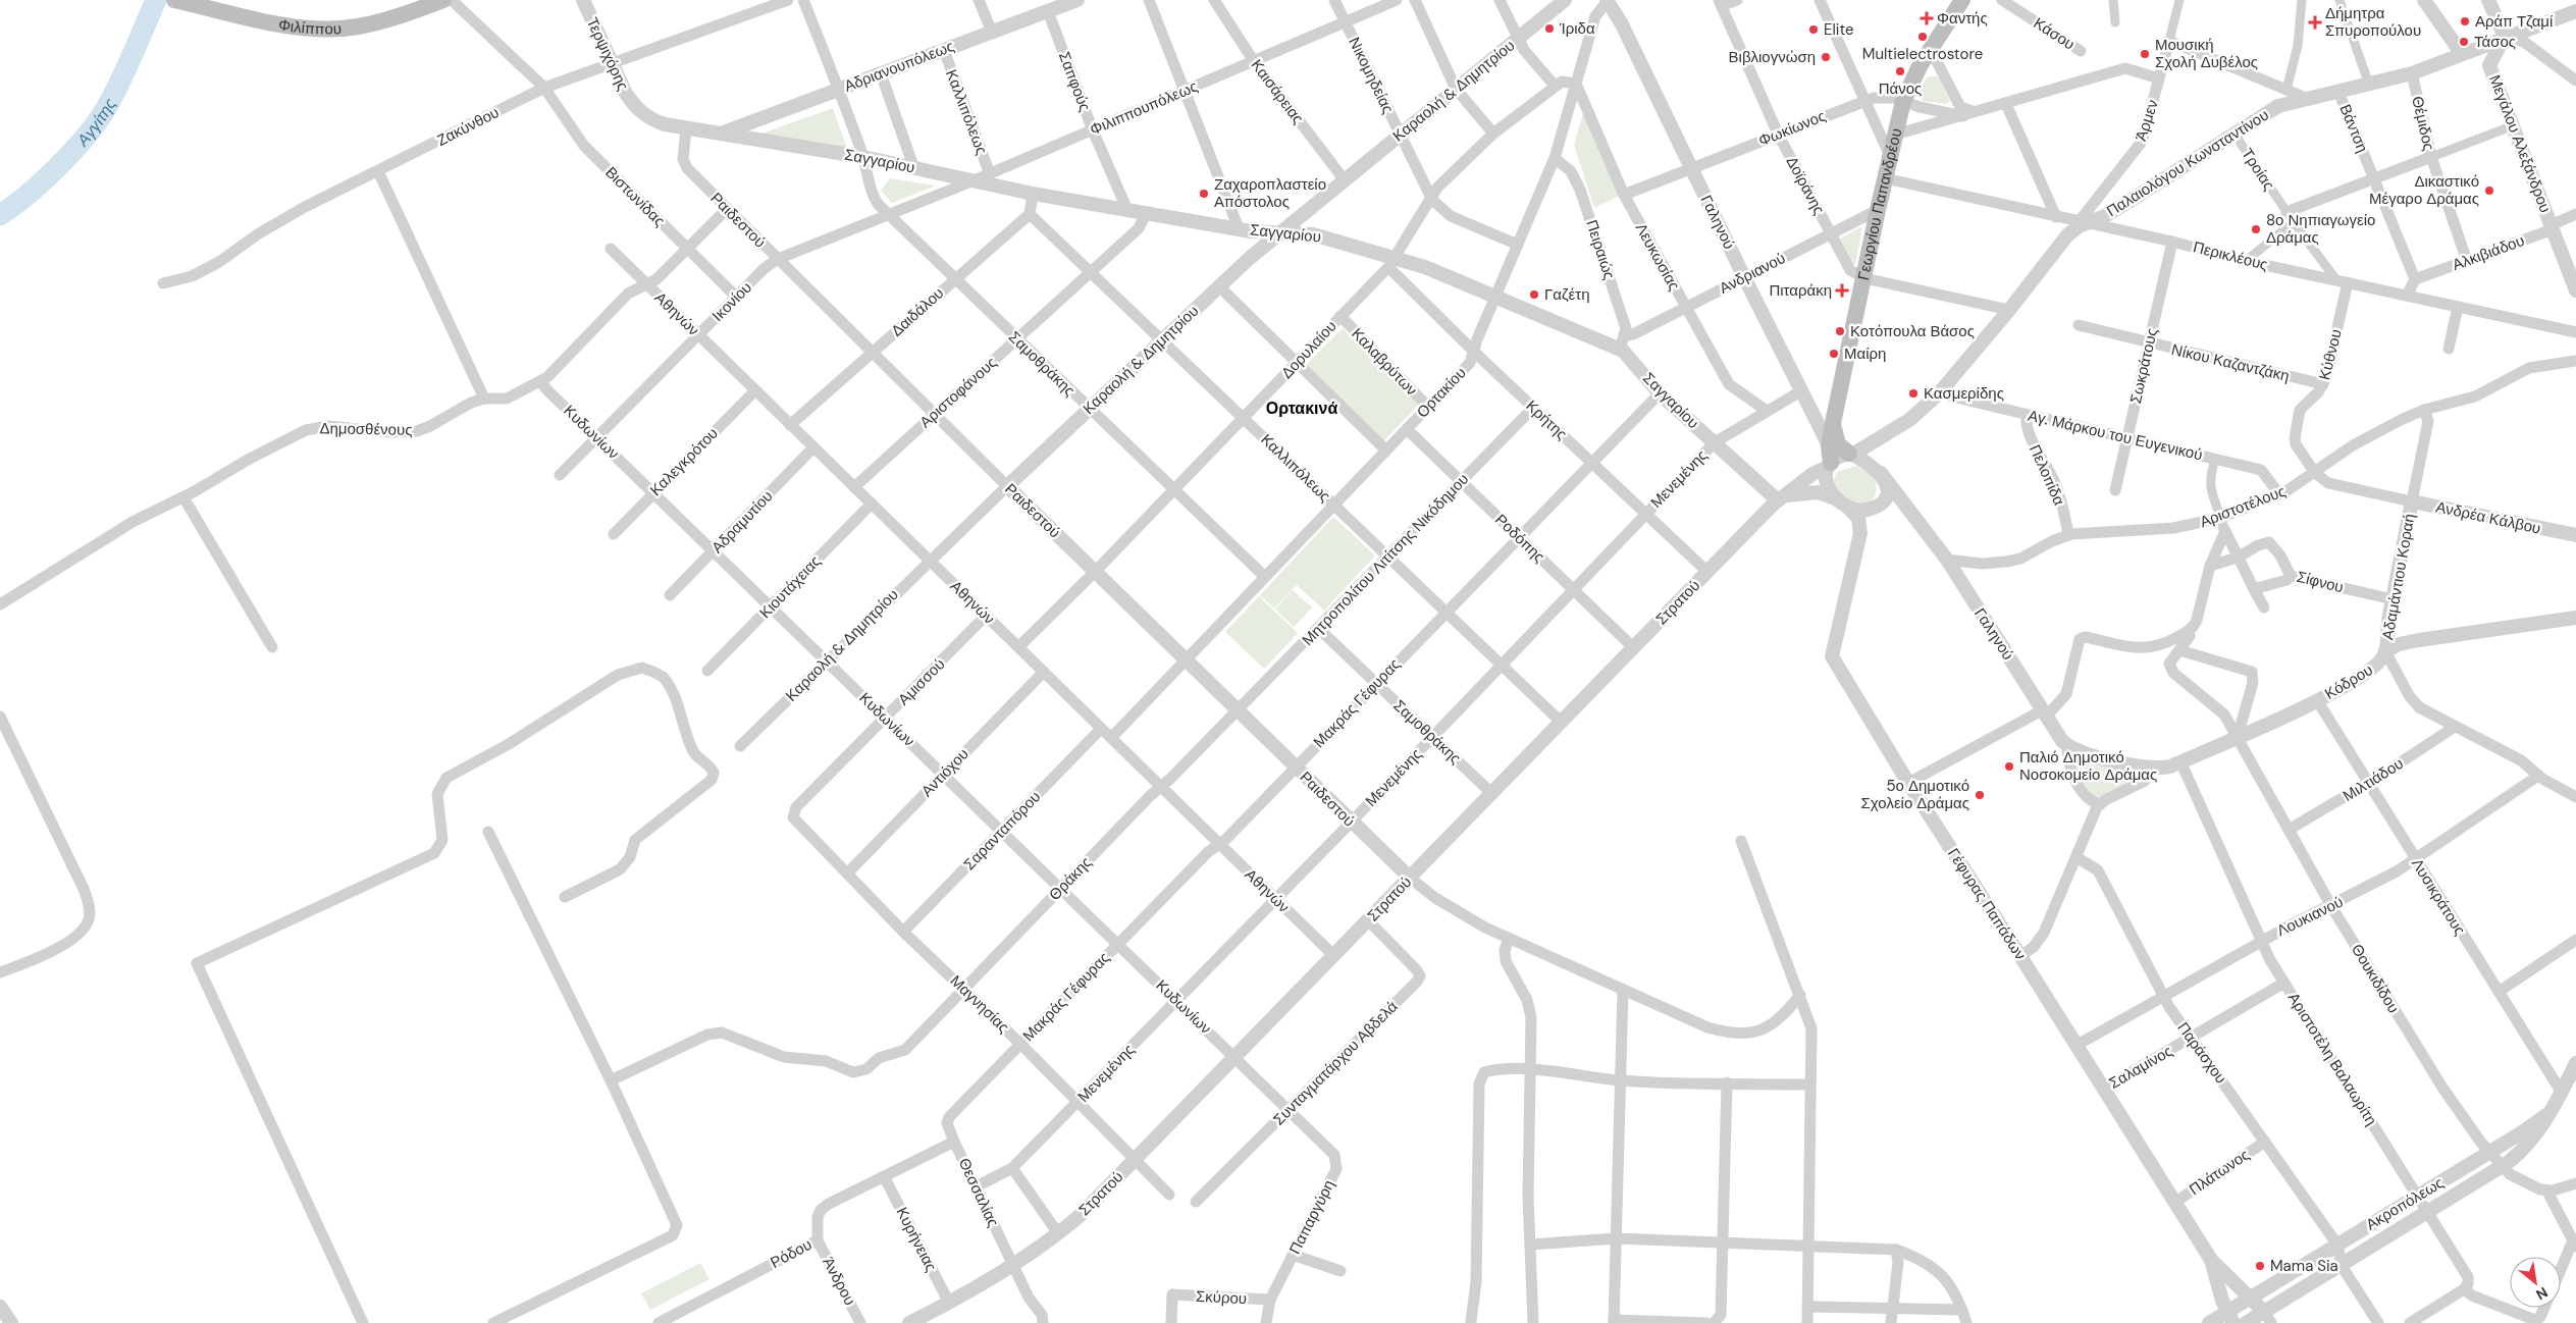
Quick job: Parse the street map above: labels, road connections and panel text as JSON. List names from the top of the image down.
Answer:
{
  "streets": {
    "main road": ["Φιλίππου", "Γεωργίου Παπανδρέου"],
    "street": [
      "Κάσου",
      "Τερψιχόρης",
      "Αδριανουπόλεως",
      "Νικομηδείας",
      "Σαπφούς",
      "Καραολή & Δημητρίου",
      "Καισάρειας",
      "Φιλιππουπόλεως",
      "Καλλιπόλεως",
      "Άρμεν",
      "Θέμιδος",
      "Ζακύνθου",
      "Φωκίωνος",
      "Βάντση",
      "Μεγάλου Αλεξάνδρου",
      "Σαγγαρίου",
      "Παλαιολόγου Κωνσταντίνου",
      "Τροίας",
      "Δοϊράνης",
      "Βιστωνίδας",
      "Ραιδεστού",
      "Γαληνού",
      "Πειραιώς",
      "Αλκιβιάδου",
      "Περικλέους",
      "Λευκωσίας",
      "Ανδριανού",
      "Ικονίου",
      "Δαιδάλου",
      "Αθηνών",
      "Δορυλαίου",
      "Κύθνου",
      "Καλαβρύτων",
      "Νίκου Καζαντζάκη",
      "Σαμοθράκης",
      "Σωκράτους",
      "Αριστοφάνους",
      "Ορτακίου",
      "Κρήτης",
      "Δημοσθένους",
      "Κυδωνίων",
      "Αγ. Μάρκου του Ευγενικού",
      "Καλεγκρότου",
      "Πελοπίδα",
      "Μενεμένης",
      "Αριστοτέλους",
      "Ανδρέα Κάλβου",
      "Αδραμυτίου",
      "Ροδόπης",
      "Μητροπολίτου Λιτίτσης Νικόδημου",
      "Αδαμάντιου Κοραή",
      "Σίφνου",
      "Κιουτάχειας",
      "Στρατού",
      "Αμισσού",
      "Κόδρου",
      "Μακράς Γέφυρας",
      "Αντιόχου",
      "Μιλτιάδου",
      "Σαρανταπόρου",
      "Θράκης",
      "Λυσικράτους",
      "Γέφυρας Παπάδων",
      "Λουκιανού",
      "Θουκιδίδου",
      "Μαγνησίας",
      "Παράσχου",
      "Αριστοτέλη Βαλαωρίτη",
      "Συνταγματάρχου Αβδελά",
      "Σαλαμίνος",
      "Πλάτωνος",
      "Θεσσαλίας",
      "Ακροπόλεως",
      "Παπαργύρη",
      "Κυρήνειας",
      "Ρόδου",
      "Άνδρου",
      "Σκύρου"
    ]
  },
  "crossings": [
    ["Τερψιχόρης", "Αδριανουπόλεως"],
    ["Τερψιχόρης", "Ζακύνθου"],
    ["Τερψιχόρης", "Σαγγαρίου"],
    ["Τερψιχόρης", "Ραιδεστού"],
    ["Αδριανουπόλεως", "Σαπφούς"],
    ["Αδριανουπόλεως", "Καλλιπόλεως"],
    ["Αδριανουπόλεως", "Σαγγαρίου"],
    ["Αδριανουπόλεως", "Σαμοθράκης"],
    ["Νικομηδείας", "Καραολή & Δημητρίου"],
    ["Νικομηδείας", "Φιλιππουπόλεως"],
    ["Νικομηδείας", "Δορυλαίου"],
    ["Νικομηδείας", "Ορτακίου"],
    ["Σαπφούς", "Φιλιππουπόλεως"],
    ["Σαπφούς", "Σαγγαρίου"],
    ["Καραολή & Δημητρίου", "Καισάρειας"],
    ["Καραολή & Δημητρίου", "Καλλιπόλεως"],
    ["Καραολή & Δημητρίου", "Σαγγαρίου"],
    ["Καραολή & Δημητρίου", "Ραιδεστού"],
    ["Καραολή & Δημητρίου", "Αθηνών"],
    ["Καραολή & Δημητρίου", "Σαμοθράκης"],
    ["Καραολή & Δημητρίου", "Κυδωνίων"],
    ["Καισάρειας", "Φιλιππουπόλεως"],
    ["Φιλιππουπόλεως", "Καλλιπόλεως"],
    ["Φιλιππουπόλεως", "Σαγγαρίου"],
    ["Φιλιππουπόλεως", "Ικονίου"],
    ["Φιλιππουπόλεως", "Σαμοθράκης"],
    ["Καλλιπόλεως", "Δαιδάλου"],
    ["Καλλιπόλεως", "Δορυλαίου"],
    ["Καλλιπόλεως", "Αριστοφάνους"],
    ["Καλλιπόλεως", "Ορτακίου"],
    ["Καλλιπόλεως", "Μενεμένης"],
    ["Καλλιπόλεως", "Μητροπολίτου Λιτίτσης Νικόδημου"],
    ["Καλλιπόλεως", "Στρατού"],
    ["Καλλιπόλεως", "Μακράς Γέφυρας"],
    ["Άρμεν", "Φωκίωνος"],
    ["Άρμεν", "Παλαιολόγου Κωνσταντίνου"],
    ["Άρμεν", "Περικλέους"],
    ["Θέμιδος", "Παλαιολόγου Κωνσταντίνου"],
    ["Θέμιδος", "Αλκιβιάδου"],
    ["Ζακύνθου", "Βιστωνίδας"],
    ["Φωκίωνος", "Δοϊράνης"],
    ["Φωκίωνος", "Γεωργίου Παπανδρέου"],
    ["Φωκίωνος", "Γαληνού"],
    ["Φωκίωνος", "Λευκωσίας"],
    ["Βάντση", "Παλαιολόγου Κωνσταντίνου"],
    ["Βάντση", "Αλκιβιάδου"],
    ["Μεγάλου Αλεξάνδρου", "Παλαιολόγου Κωνσταντίνου"],
    ["Μεγάλου Αλεξάνδρου", "Αλκιβιάδου"],
    ["Σαγγαρίου", "Δορυλαίου"],
    ["Σαγγαρίου", "Σαμοθράκης"],
    ["Σαγγαρίου", "Αριστοφάνους"],
    ["Σαγγαρίου", "Ορτακίου"],
    ["Σαγγαρίου", "Κρήτης"],
    ["Σαγγαρίου", "Μενεμένης"],
    ["Σαγγαρίου", "Στρατού"],
    ["Σαγγαρίου", "Μακράς Γέφυρας"],
    ["Παλαιολόγου Κωνσταντίνου", "Τροίας"],
    ["Παλαιολόγου Κωνσταντίνου", "Γεωργίου Παπανδρέου"],
    ["Παλαιολόγου Κωνσταντίνου", "Γαληνού"],
    ["Παλαιολόγου Κωνσταντίνου", "Περικλέους"],
    ["Παλαιολόγου Κωνσταντίνου", "Αγ. Μάρκου του Ευγενικού"],
    ["Παλαιολόγου Κωνσταντίνου", "Στρατού"],
    ["Παλαιολόγου Κωνσταντίνου", "Γέφυρας Παπάδων"],
    ["Τροίας", "Περικλέους"],
    ["Τροίας", "Κύθνου"],
    ["Δοϊράνης", "Γεωργίου Παπανδρέου"],
    ["Δοϊράνης", "Ανδριανού"],
    ["Βιστωνίδας", "Ικονίου"],
    ["Βιστωνίδας", "Δημοσθένους"],
    ["Γεωργίου Παπανδρέου", "Γαληνού"],
    ["Γεωργίου Παπανδρέου", "Περικλέους"],
    ["Γεωργίου Παπανδρέου", "Ανδριανού"],
    ["Γεωργίου Παπανδρέου", "Στρατού"],
    ["Γεωργίου Παπανδρέου", "Γέφυρας Παπάδων"],
    ["Ραιδεστού", "Ικονίου"],
    ["Ραιδεστού", "Δαιδάλου"],
    ["Ραιδεστού", "Δορυλαίου"],
    ["Ραιδεστού", "Αριστοφάνους"],
    ["Ραιδεστού", "Ορτακίου"],
    ["Ραιδεστού", "Δημοσθένους"],
    ["Ραιδεστού", "Μενεμένης"],
    ["Ραιδεστού", "Μητροπολίτου Λιτίτσης Νικόδημου"],
    ["Ραιδεστού", "Στρατού"],
    ["Ραιδεστού", "Μακράς Γέφυρας"],
    ["Ραιδεστού", "Θράκης"],
    ["Γαληνού", "Ανδριανού"],
    ["Γαληνού", "Ορτακίου"],
    ["Γαληνού", "Μενεμένης"],
    ["Γαληνού", "Αριστοτέλους"],
    ["Γαληνού", "Στρατού"],
    ["Γαληνού", "Κόδρου"],
    ["Γαληνού", "Γέφυρας Παπάδων"],
    ["Πειραιώς", "Ανδριανού"],
    ["Πειραιώς", "Ορτακίου"],
    ["Περικλέους", "Κύθνου"],
    ["Περικλέους", "Σωκράτους"],
    ["Λευκωσίας", "Ανδριανού"],
    ["Λευκωσίας", "Ορτακίου"],
    ["Λευκωσίας", "Μενεμένης"],
    ["Ικονίου", "Αθηνών"],
    ["Ικονίου", "Σαμοθράκης"],
    ["Ικονίου", "Κυδωνίων"],
    ["Δαιδάλου", "Αθηνών"],
    ["Δαιδάλου", "Σαμοθράκης"],
    ["Αθηνών", "Δορυλαίου"],
    ["Αθηνών", "Αριστοφάνους"],
    ["Αθηνών", "Δημοσθένους"],
    ["Αθηνών", "Καλεγκρότου"],
    ["Αθηνών", "Μενεμένης"],
    ["Αθηνών", "Αδραμυτίου"],
    ["Αθηνών", "Κιουτάχειας"],
    ["Αθηνών", "Στρατού"],
    ["Αθηνών", "Αμισσού"],
    ["Αθηνών", "Μακράς Γέφυρας"],
    ["Αθηνών", "Αντιόχου"],
    ["Αθηνών", "Σαρανταπόρου"],
    ["Αθηνών", "Θράκης"],
    ["Δορυλαίου", "Καλαβρύτων"],
    ["Δορυλαίου", "Σαμοθράκης"],
    ["Δορυλαίου", "Κρήτης"],
    ["Κύθνου", "Νίκου Καζαντζάκη"],
    ["Κύθνου", "Αριστοτέλους"],
    ["Κύθνου", "Ανδρέα Κάλβου"],
    ["Καλαβρύτων", "Ορτακίου"],
    ["Νίκου Καζαντζάκη", "Σωκράτους"],
    ["Σαμοθράκης", "Αριστοφάνους"],
    ["Σαμοθράκης", "Ορτακίου"],
    ["Σαμοθράκης", "Μενεμένης"],
    ["Σαμοθράκης", "Μητροπολίτου Λιτίτσης Νικόδημου"],
    ["Σαμοθράκης", "Στρατού"],
    ["Σαμοθράκης", "Μακράς Γέφυρας"],
    ["Σωκράτους", "Αγ. Μάρκου του Ευγενικού"],
    ["Ορτακίου", "Κρήτης"],
    ["Ορτακίου", "Ροδόπης"],
    ["Κρήτης", "Μενεμένης"],
    ["Κρήτης", "Μητροπολίτου Λιτίτσης Νικόδημου"],
    ["Κρήτης", "Στρατού"],
    ["Κρήτης", "Μακράς Γέφυρας"],
    ["Δημοσθένους", "Κυδωνίων"],
    ["Κυδωνίων", "Καλεγκρότου"],
    ["Κυδωνίων", "Μενεμένης"],
    ["Κυδωνίων", "Αδραμυτίου"],
    ["Κυδωνίων", "Κιουτάχειας"],
    ["Κυδωνίων", "Στρατού"],
    ["Κυδωνίων", "Αμισσού"],
    ["Κυδωνίων", "Μακράς Γέφυρας"],
    ["Κυδωνίων", "Αντιόχου"],
    ["Κυδωνίων", "Σαρανταπόρου"],
    ["Κυδωνίων", "Θράκης"],
    ["Κυδωνίων", "Παπαργύρη"],
    ["Αγ. Μάρκου του Ευγενικού", "Πελοπίδα"],
    ["Αγ. Μάρκου του Ευγενικού", "Αριστοτέλους"],
    ["Πελοπίδα", "Αριστοτέλους"],
    ["Μενεμένης", "Ροδόπης"],
    ["Μενεμένης", "Μαγνησίας"],
    ["Μενεμένης", "Θεσσαλίας"],
    ["Αριστοτέλους", "Ανδρέα Κάλβου"],
    ["Αριστοτέλους", "Αδαμάντιου Κοραή"],
    ["Ανδρέα Κάλβου", "Αδαμάντιου Κοραή"],
    ["Ροδόπης", "Μητροπολίτου Λιτίτσης Νικόδημου"],
    ["Ροδόπης", "Στρατού"],
    ["Ροδόπης", "Μακράς Γέφυρας"],
    ["Μητροπολίτου Λιτίτσης Νικόδημου", "Θράκης"],
    ["Αδαμάντιου Κοραή", "Σίφνου"],
    ["Αδαμάντιου Κοραή", "Κόδρου"],
    ["Αδαμάντιου Κοραή", "Μιλτιάδου"],
    ["Αδαμάντιου Κοραή", "Λουκιανού"],
    ["Στρατού", "Γέφυρας Παπάδων"],
    ["Στρατού", "Μαγνησίας"],
    ["Στρατού", "Συνταγματάρχου Αβδελά"],
    ["Στρατού", "Θεσσαλίας"],
    ["Στρατού", "Παπαργύρη"],
    ["Στρατού", "Κυρήνειας"],
    ["Αμισσού", "Μαγνησίας"],
    ["Κόδρου", "Λυσικράτους"],
    ["Κόδρου", "Θουκιδίδου"],
    ["Κόδρου", "Αριστοτέλη Βαλαωρίτη"],
    ["Μακράς Γέφυρας", "Μαγνησίας"],
    ["Μακράς Γέφυρας", "Θεσσαλίας"],
    ["Αντιόχου", "Μαγνησίας"],
    ["Μιλτιάδου", "Λυσικράτους"],
    ["Μιλτιάδου", "Θουκιδίδου"],
    ["Σαρανταπόρου", "Μαγνησίας"],
    ["Θράκης", "Μαγνησίας"],
    ["Λυσικράτους", "Λουκιανού"],
    ["Λυσικράτους", "Ακροπόλεως"],
    ["Γέφυρας Παπάδων", "Λουκιανού"],
    ["Γέφυρας Παπάδων", "Σαλαμίνος"],
    ["Γέφυρας Παπάδων", "Πλάτωνος"],
    ["Λουκιανού", "Θουκιδίδου"],
    ["Λουκιανού", "Παράσχου"],
    ["Λουκιανού", "Αριστοτέλη Βαλαωρίτη"],
    ["Θουκιδίδου", "Ακροπόλεως"],
    ["Παράσχου", "Σαλαμίνος"],
    ["Παράσχου", "Πλάτωνος"],
    ["Παράσχου", "Ακροπόλεως"],
    ["Αριστοτέλη Βαλαωρίτη", "Σαλαμίνος"],
    ["Αριστοτέλη Βαλαωρίτη", "Ακροπόλεως"],
    ["Συνταγματάρχου Αβδελά", "Παπαργύρη"],
    ["Θεσσαλίας", "Ρόδου"],
    ["Παπαργύρη", "Σκύρου"],
    ["Κυρήνειας", "Ρόδου"],
    ["Ρόδου", "Άνδρου"]
  ],
  "districts": ["Ορτακινά"],
  "water": ["Αγγίτης"],
  "places": {
    "health": ["Φαντής", "Δήμητρα Σπυροπούλου", "Πιταράκη"],
    "other": [
      "Αράπ Τζαμί",
      "Ίριδα",
      "Elite",
      "Multielectrostore",
      "Τάσος",
      "Μουσική Σχολή Δυβέλος",
      "Βιβλιογνώση",
      "Πάνος",
      "Δικαστικό Μέγαρο Δράμας",
      "Ζαχαροπλαστείο Απόστολος",
      "8ο Νηπιαγωγείο Δράμας",
      "Γαζέτη",
      "Κοτόπουλα Βάσος",
      "Μαίρη",
      "Κασμερίδης",
      "Παλιό Δημοτικό Νοσοκομείο Δράμας",
      "5ο Δημοτικό Σχολείο Δράμας",
      "Mama Sia"
    ]
  },
  "north": "bottom right"
}
